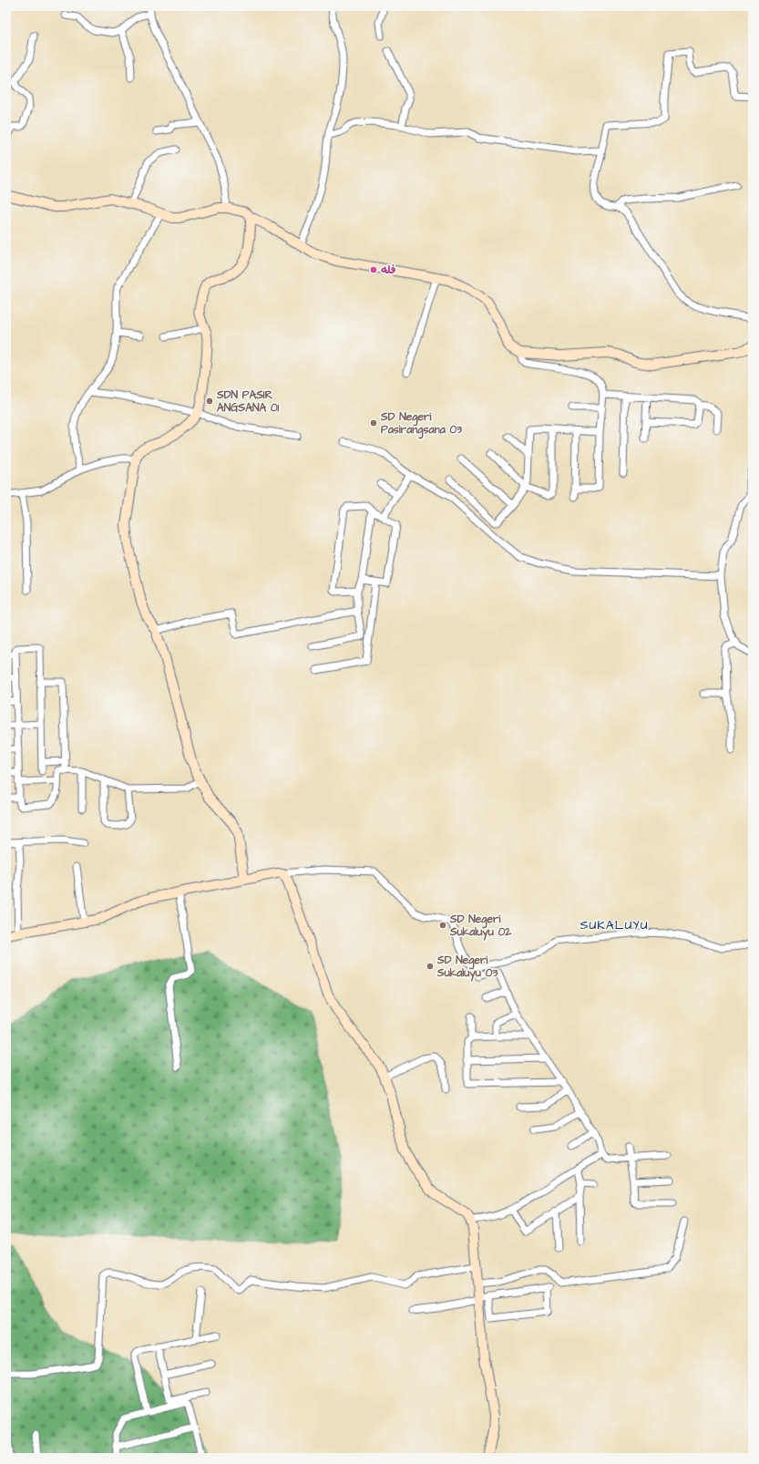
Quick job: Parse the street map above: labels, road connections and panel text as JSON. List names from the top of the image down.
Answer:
{
  "districts": ["SUKALUYU"],
  "places": [
    "فله",
    "SDN PASIR ANGSANA 01",
    "SD Negeri Pasirangsana 03",
    "SD Negeri Sukaluyu 02",
    "SD Negeri Sukaluyu 03"
  ]
}
